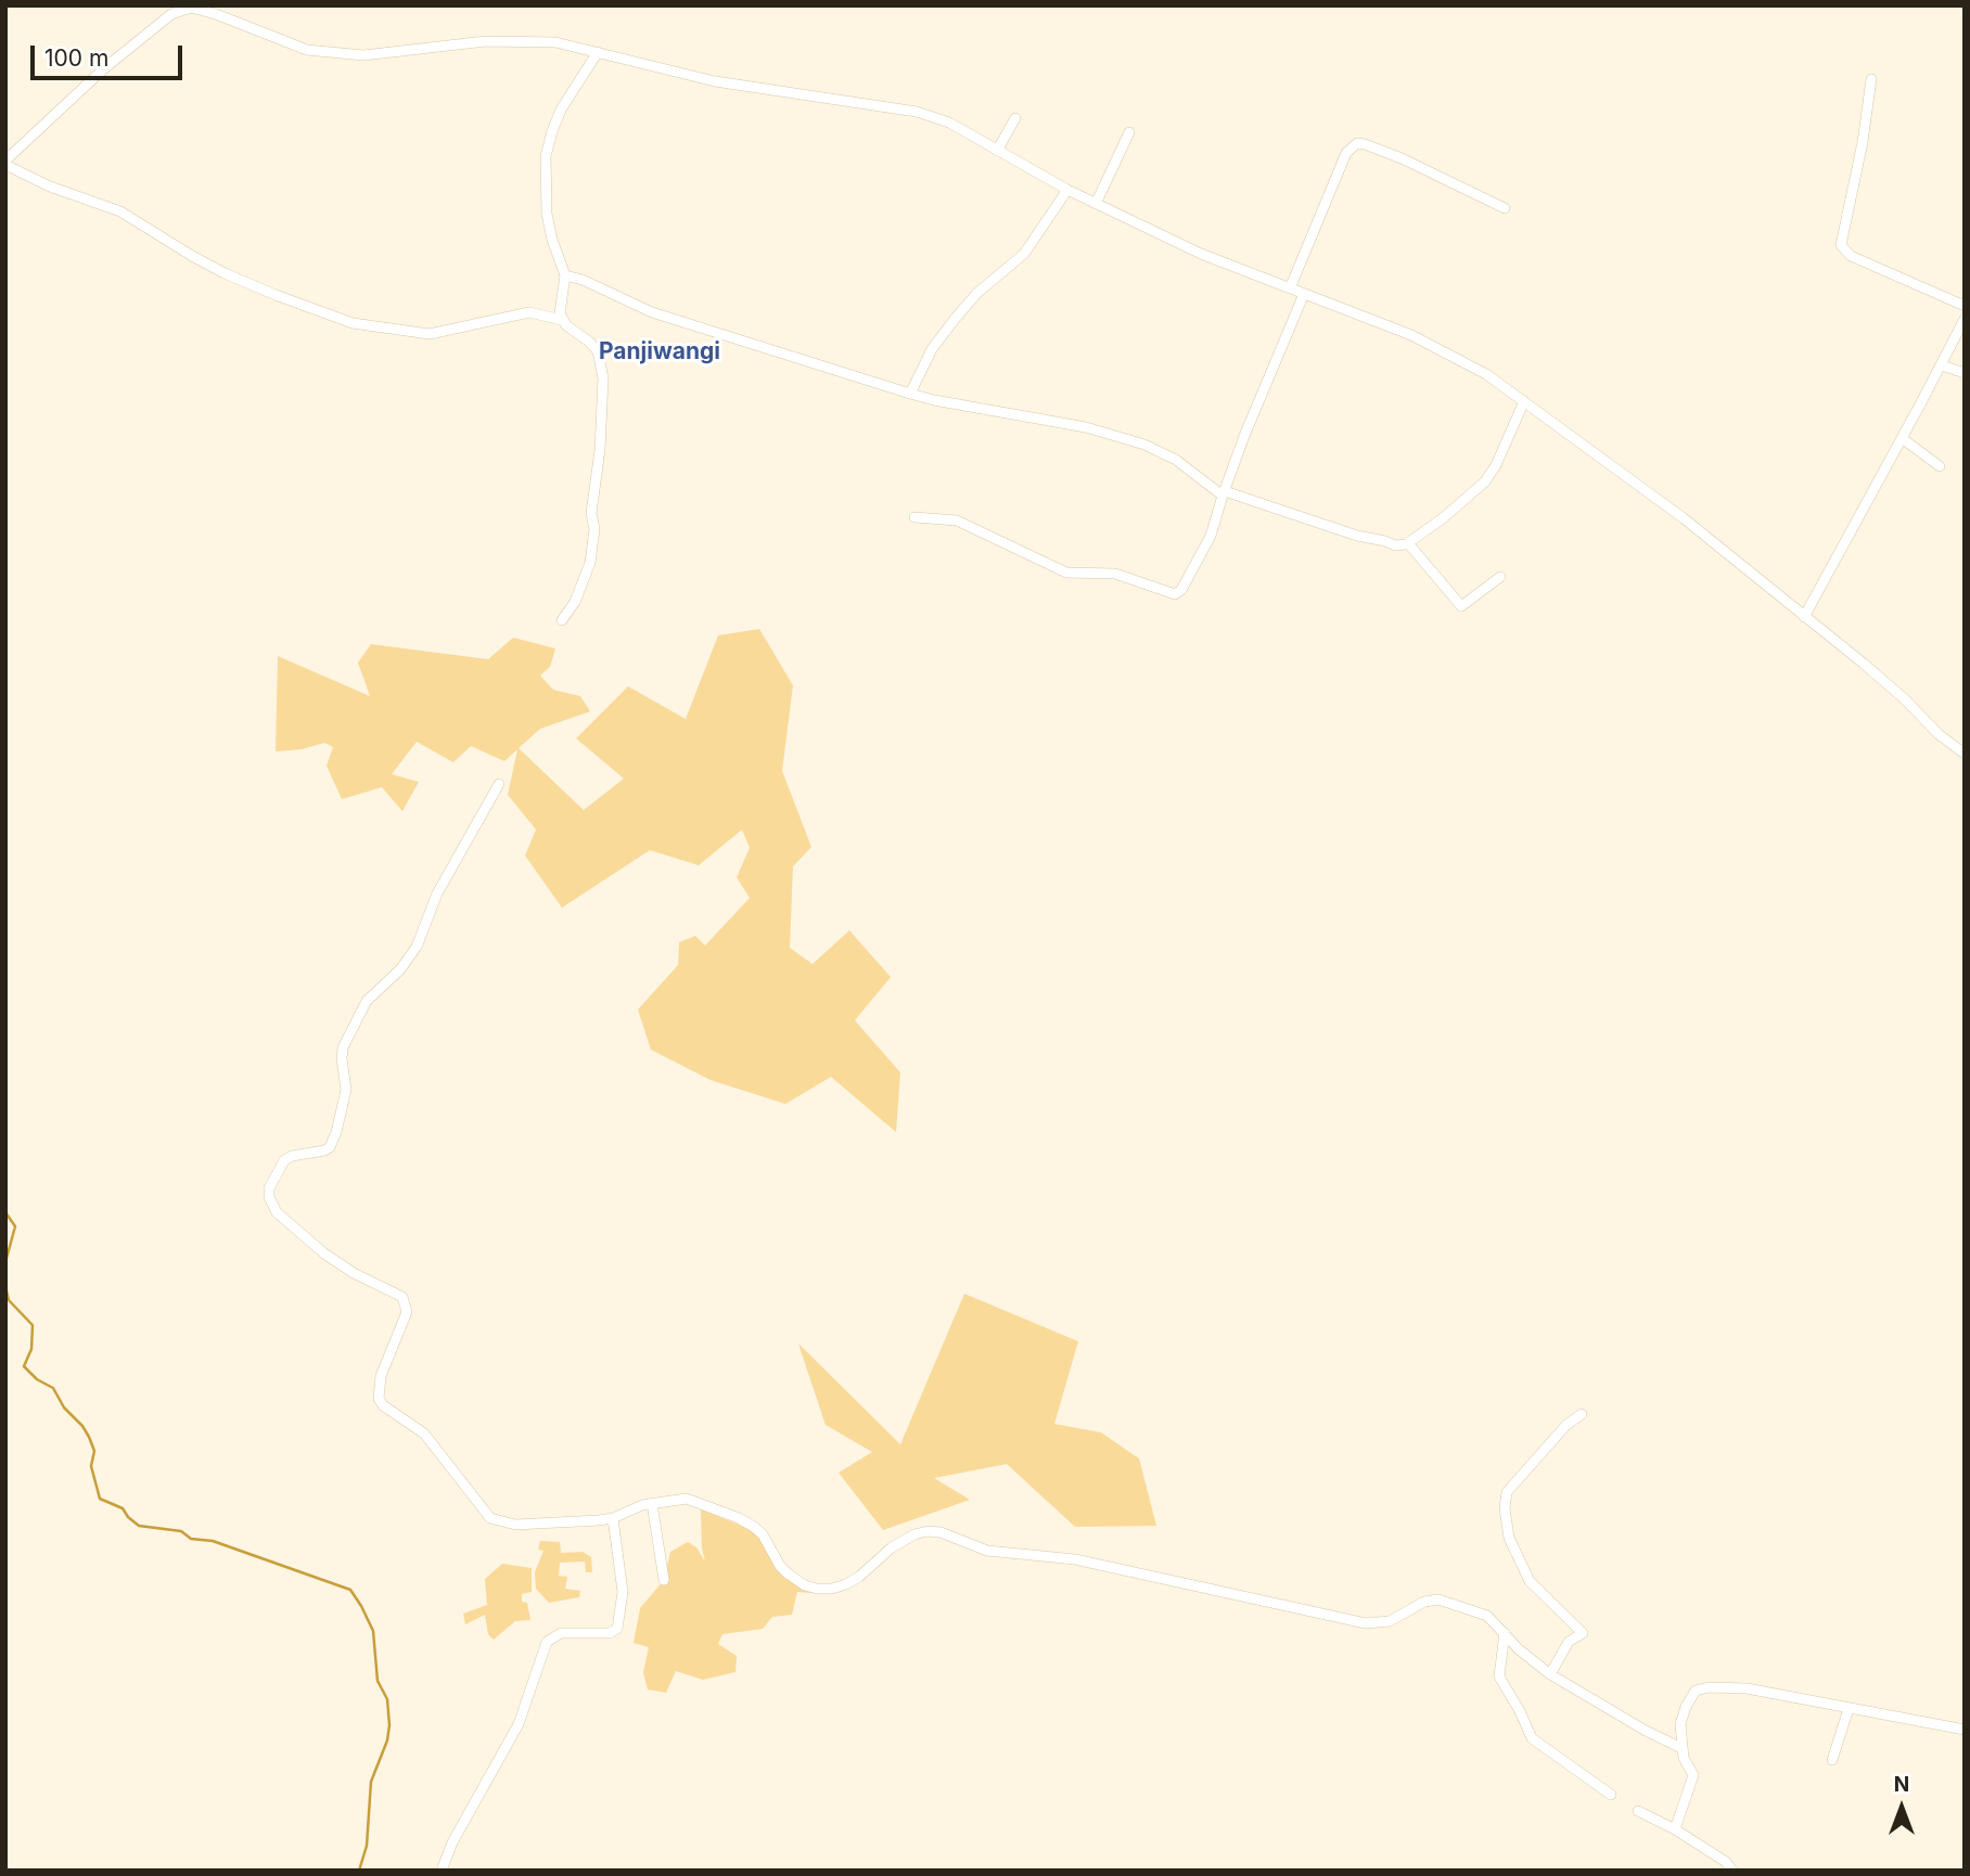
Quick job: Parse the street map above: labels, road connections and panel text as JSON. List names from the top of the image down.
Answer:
{
  "districts": ["Panjiwangi"],
  "scale_bar": "100 m",
  "north": "top"
}
